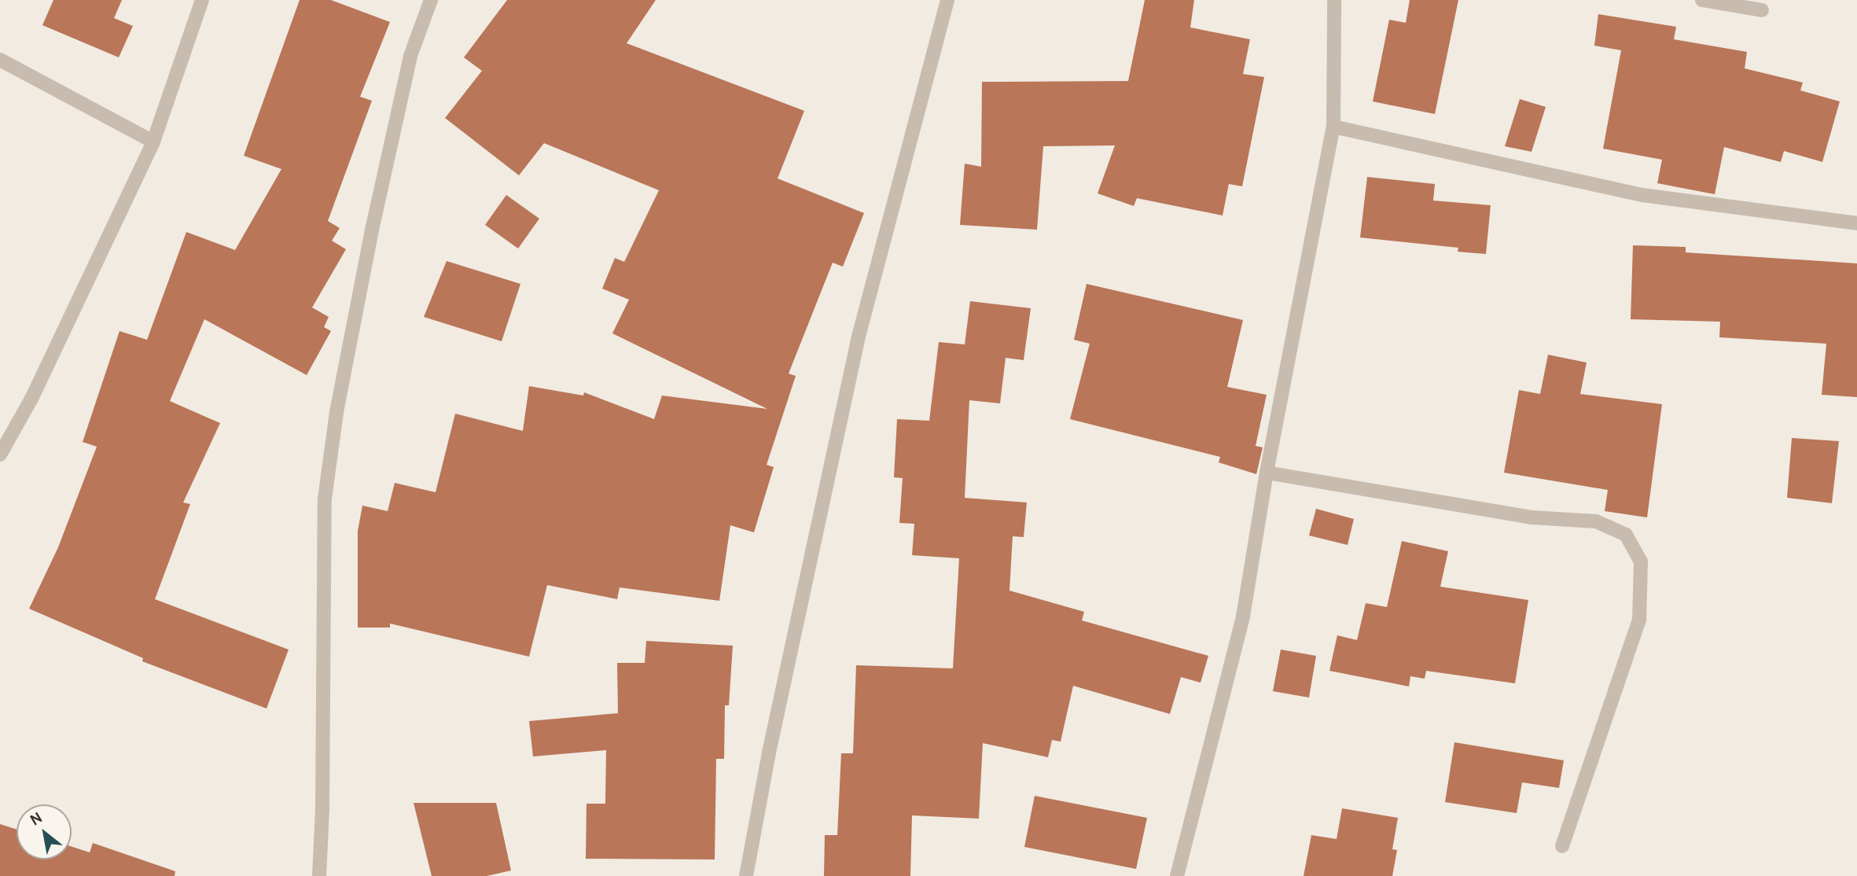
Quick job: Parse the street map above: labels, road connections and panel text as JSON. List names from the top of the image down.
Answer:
{
  "north": "top left"
}
